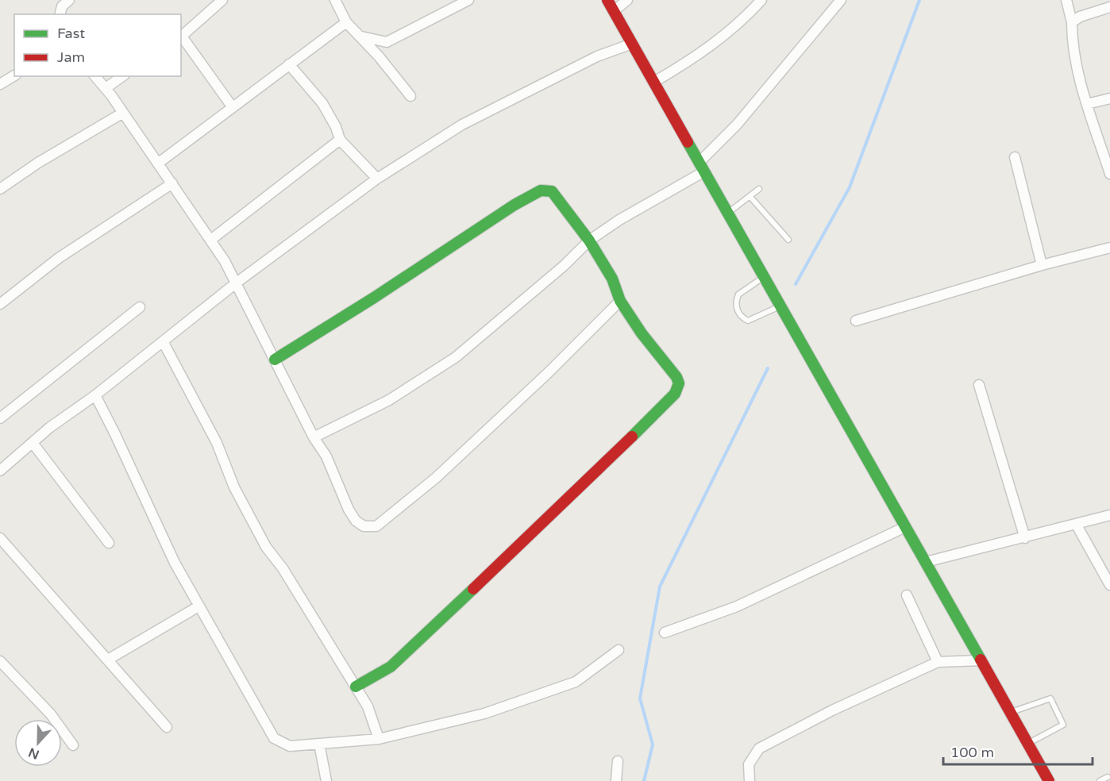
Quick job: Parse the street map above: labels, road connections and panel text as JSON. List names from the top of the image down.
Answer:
{
  "legend": ["Fast", "Jam"],
  "scale_bar": "100 m",
  "north": "bottom"
}
